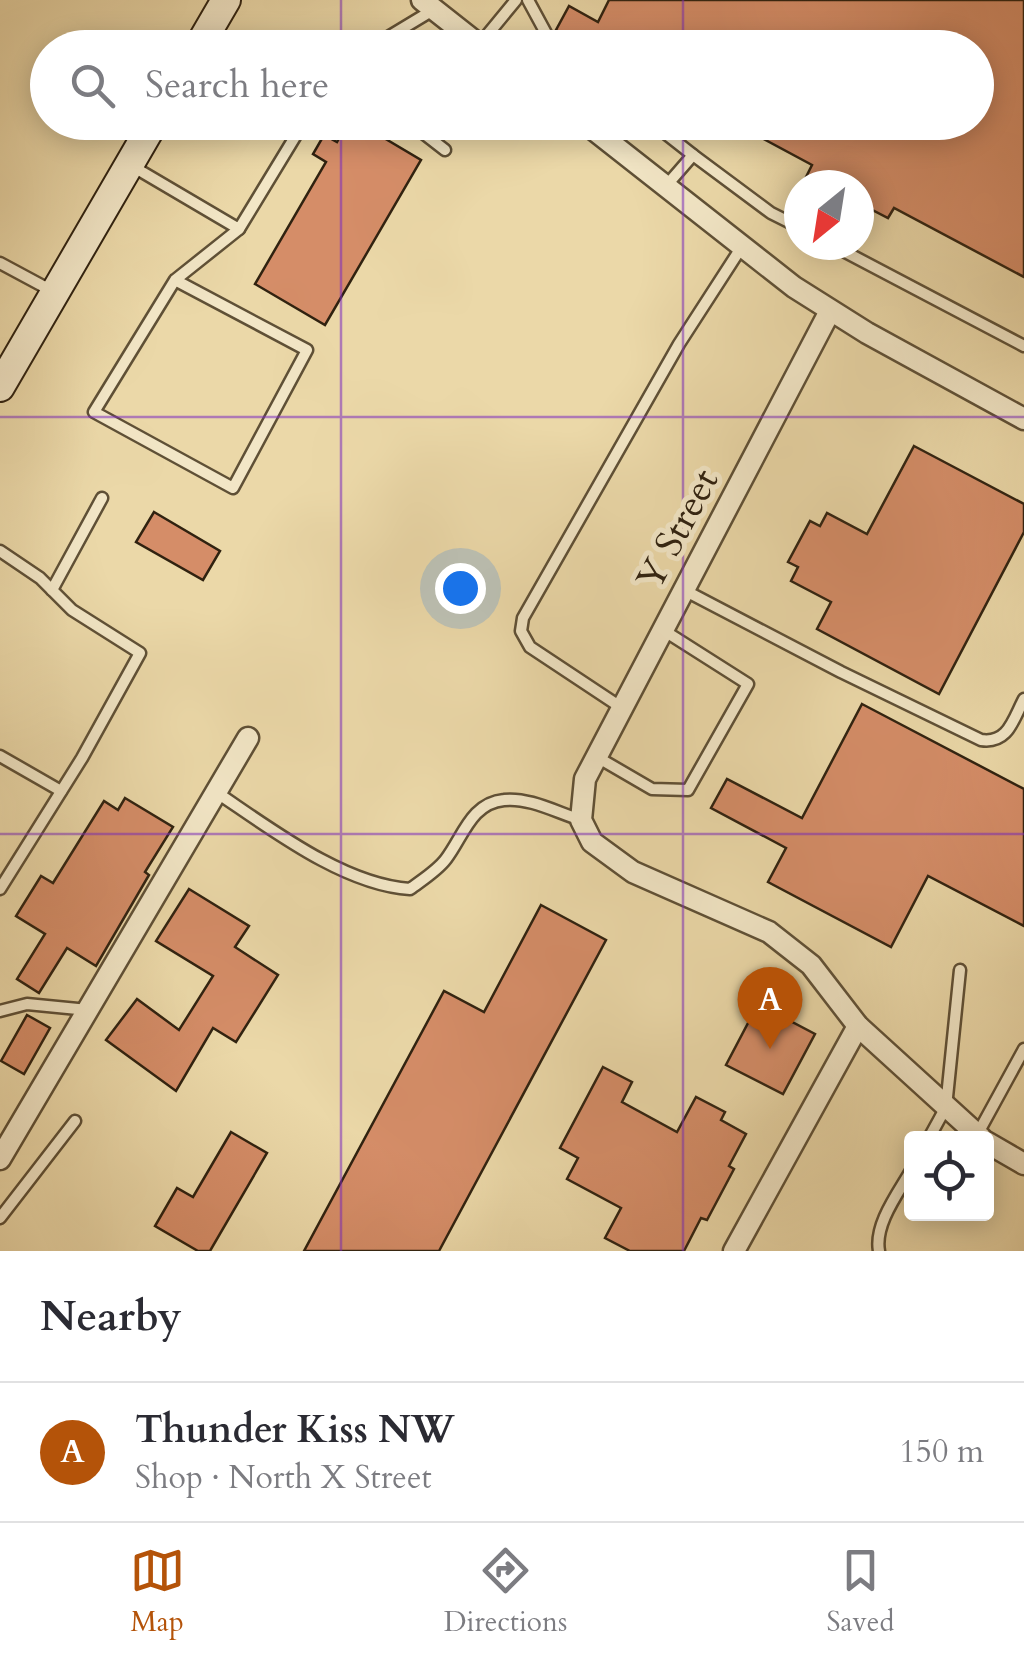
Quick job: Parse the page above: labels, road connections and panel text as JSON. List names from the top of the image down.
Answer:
{
  "streets": {
    "street": ["Y Street"]
  },
  "north": "bottom left",
  "page": {
    "search": "Search here",
    "pins": "A",
    "heading": "Nearby",
    "list": [
      {
        "mark": "A",
        "name": "Thunder Kiss NW",
        "note": "Shop · North X Street",
        "value": "150 m"
      }
    ],
    "nav": ["Map", "Directions", "Saved"]
  }
}
